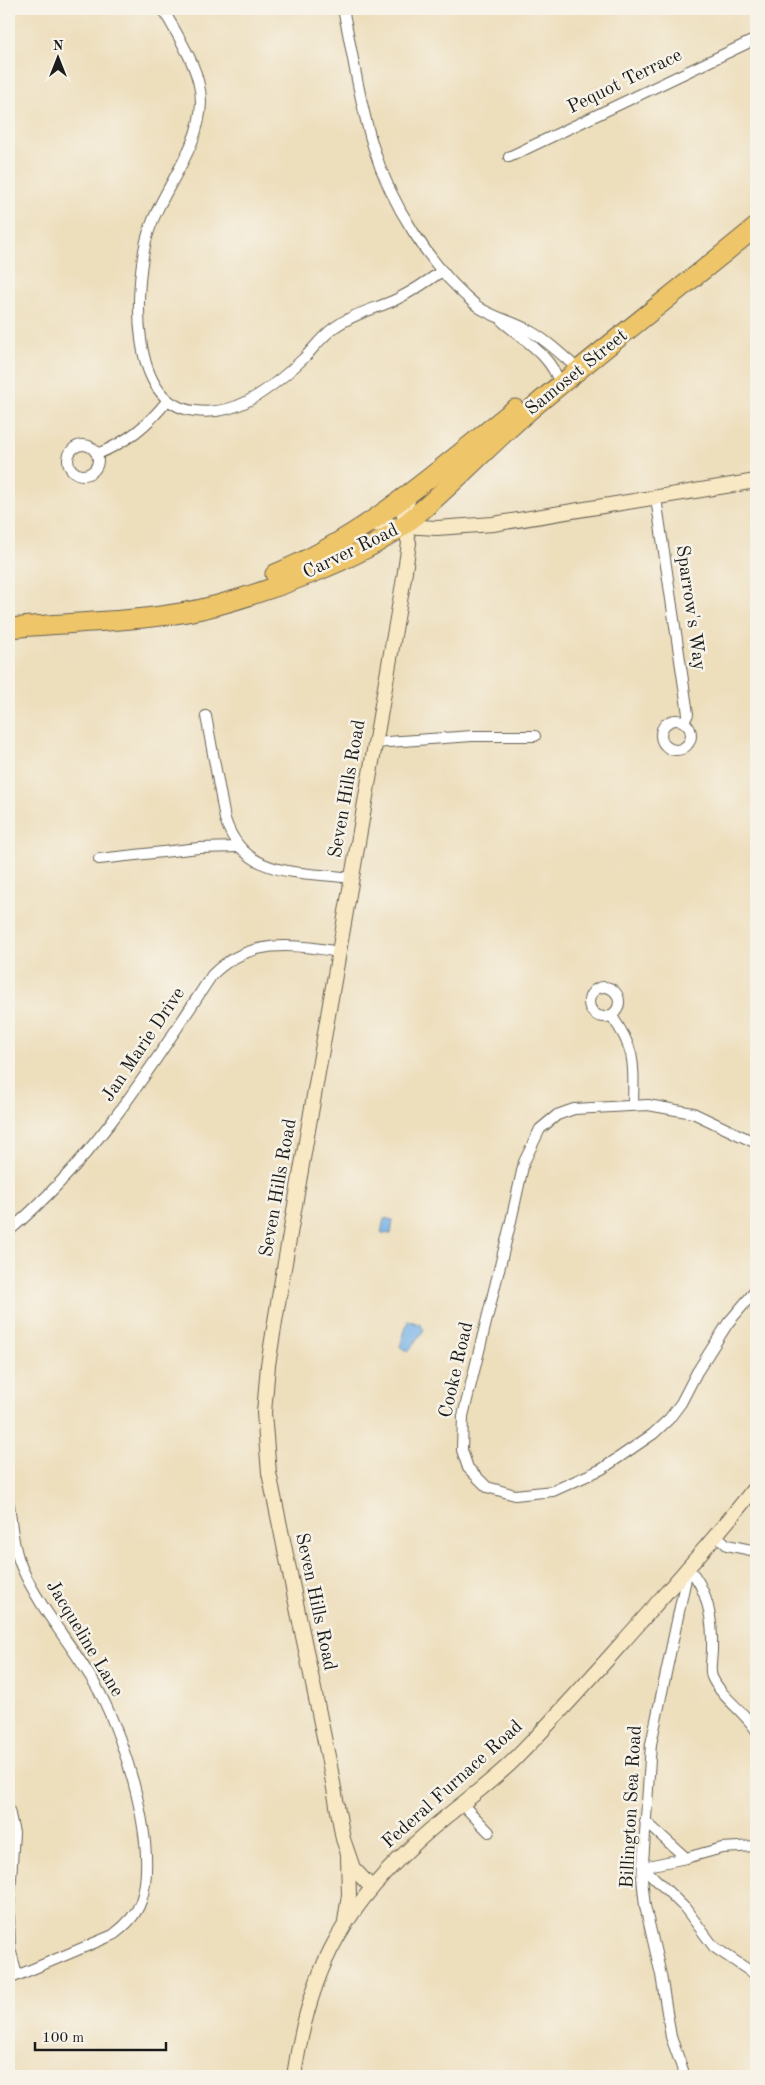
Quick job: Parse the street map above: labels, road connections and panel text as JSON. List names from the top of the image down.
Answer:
{
  "streets": {
    "highway": ["Samoset Street", "Carver Road"],
    "street": [
      "Pequot Terrace",
      "Sparrow's Way",
      "Seven Hills Road",
      "Jan Marie Drive",
      "Cooke Road",
      "Jacqueline Lane",
      "Federal Furnace Road",
      "Billington Sea Road"
    ]
  },
  "crossings": [
    ["Samoset Street", "Carver Road"],
    ["Samoset Street", "Seven Hills Road"],
    ["Carver Road", "Sparrow's Way"],
    ["Carver Road", "Seven Hills Road"],
    ["Seven Hills Road", "Jan Marie Drive"],
    ["Seven Hills Road", "Federal Furnace Road"],
    ["Federal Furnace Road", "Billington Sea Road"]
  ],
  "scale_bar": "100 m",
  "north": "top"
}
